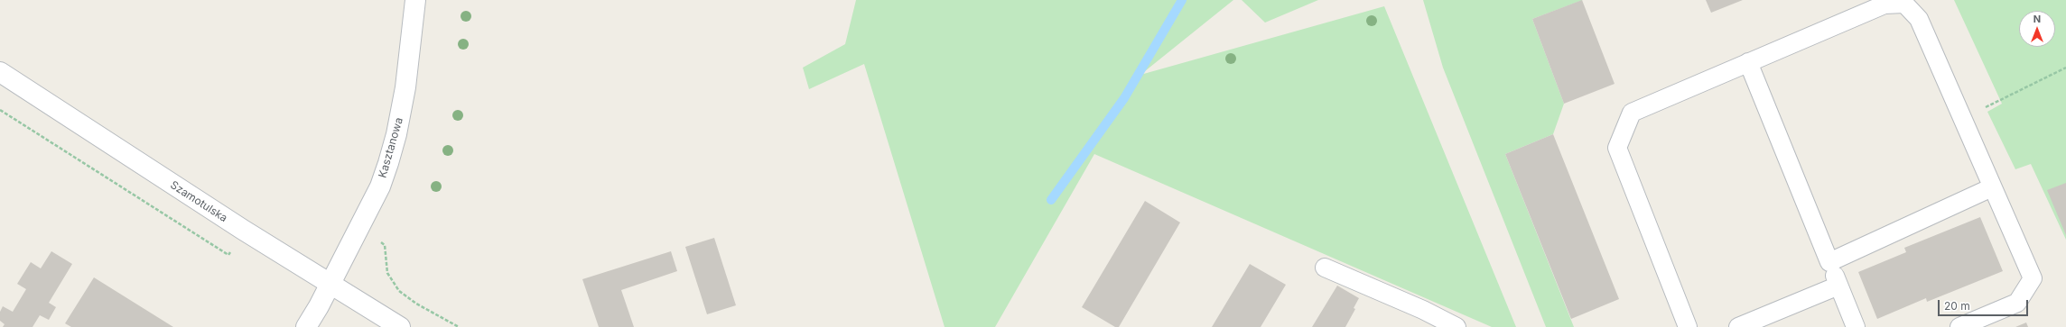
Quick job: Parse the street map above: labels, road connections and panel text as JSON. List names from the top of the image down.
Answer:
{
  "streets": {
    "street": ["Kasztanowa", "Szamotulska"]
  },
  "crossings": [
    ["Kasztanowa", "Szamotulska"]
  ],
  "scale_bar": "20 m",
  "north": "top"
}
